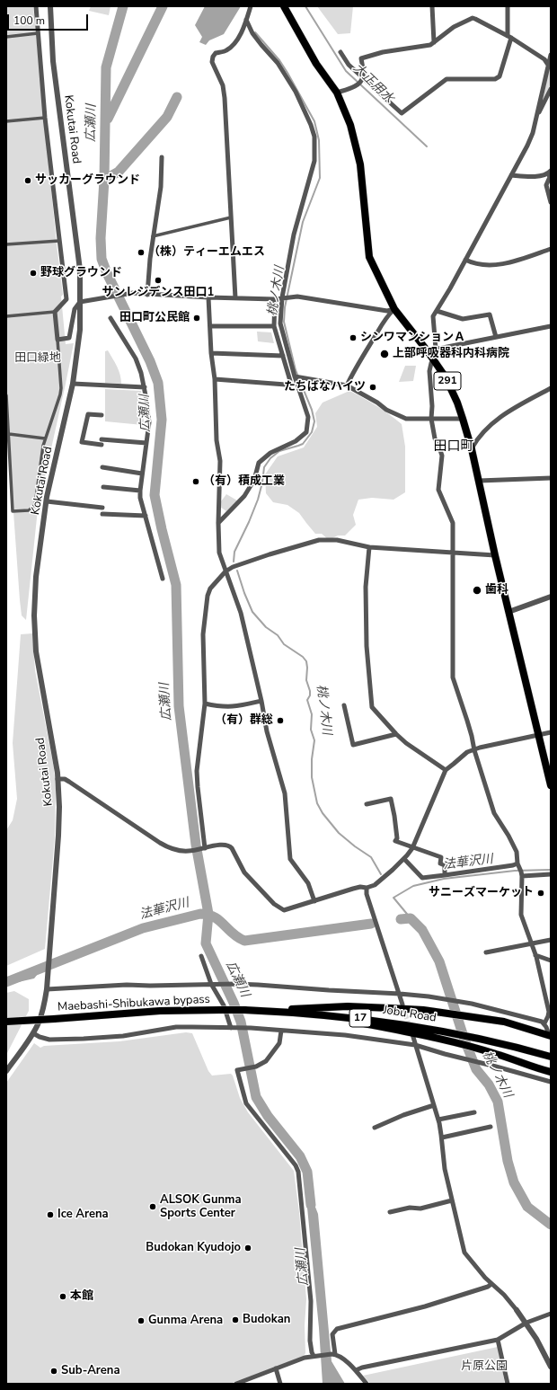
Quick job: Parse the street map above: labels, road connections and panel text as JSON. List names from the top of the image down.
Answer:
{
  "streets": {
    "highway": [
      "291",
      "Maebashi-Shibukawa bypass",
      "Jobu Road",
      "17"
    ],
    "street": ["Kokutai Road"]
  },
  "crossings": [
    ["Maebashi-Shibukawa bypass", "Jobu Road"]
  ],
  "districts": ["田口町"],
  "water": [
    "大正用水",
    "広瀬川",
    "桃ノ木川",
    "法華沢川"
  ],
  "parks": ["田口緑地", "片原公園"],
  "places": [
    "サッカーグラウンド",
    "（株）ティーエムエス",
    "野球グラウンド",
    "サンレジデンス田口1",
    "田口町公民館",
    "シンワマンションＡ",
    "上部呼吸器科内科病院",
    "たちばなハイツ",
    "（有）積成工業",
    "歯科",
    "（有）群総",
    "サニーズマーケット",
    "ALSOK Gunma Sports Center",
    "Ice Arena",
    "Budokan Kyudojo",
    "本館",
    "Budokan",
    "Gunma Arena",
    "Sub-Arena"
  ],
  "scale_bar": "100 m"
}
